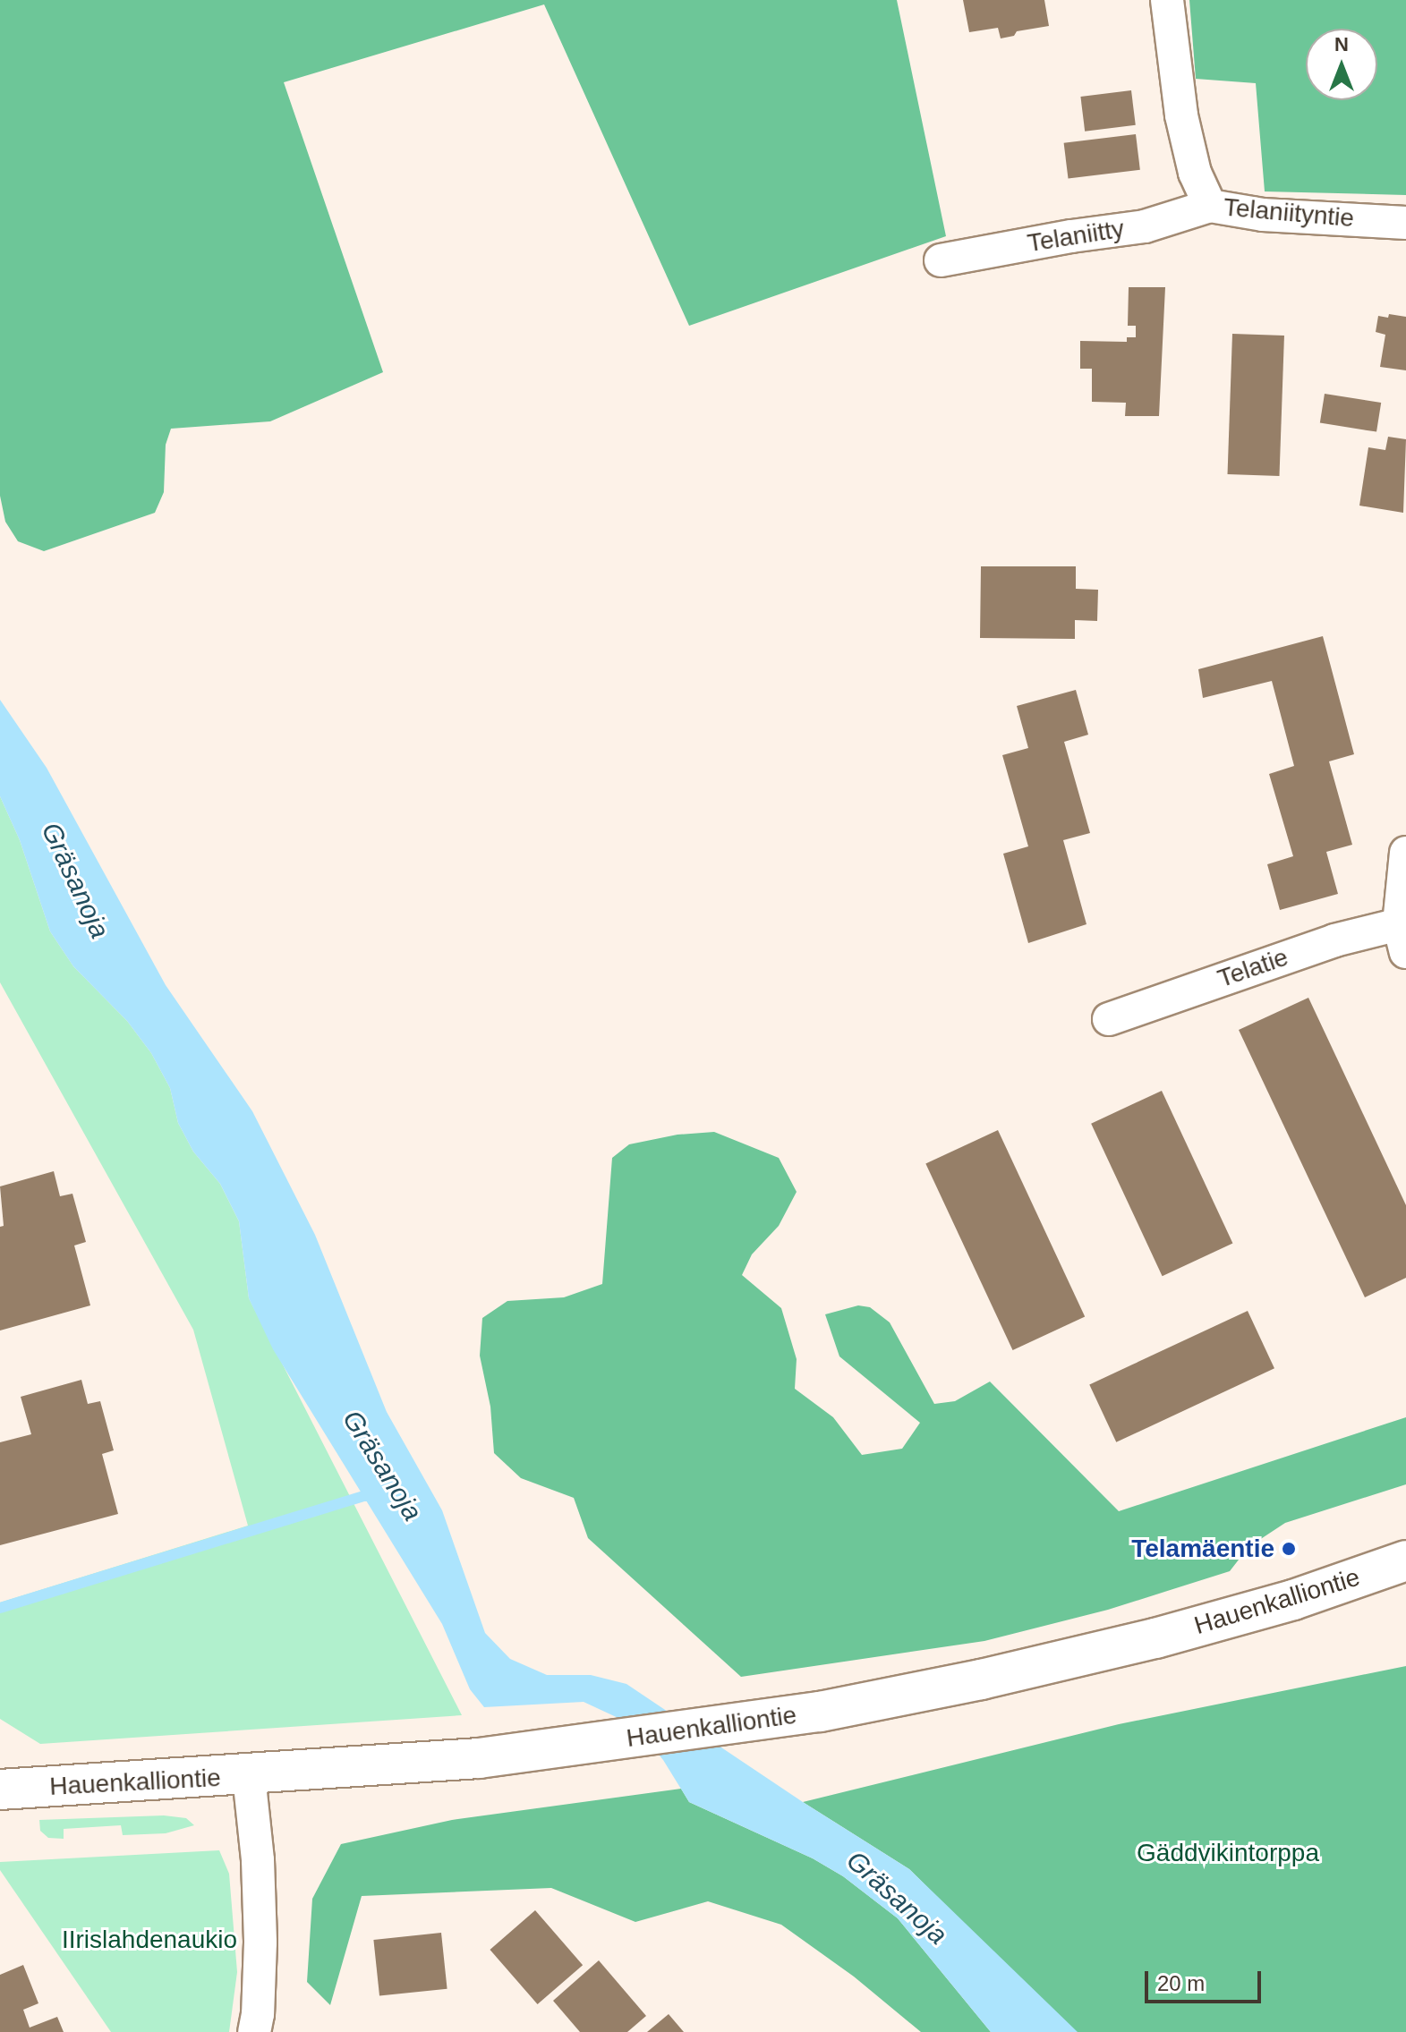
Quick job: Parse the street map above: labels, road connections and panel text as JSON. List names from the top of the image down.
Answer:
{
  "streets": {
    "main road": ["Hauenkalliontie"],
    "street": ["Telaniityntie", "Telaniitty", "Telatie"]
  },
  "crossings": [
    ["Telaniityntie", "Telaniitty"]
  ],
  "water": ["Gräsanoja"],
  "parks": ["Gäddvikintorppa", "IIrislahdenaukio"],
  "places": ["Telamäentie"],
  "scale_bar": "20 m",
  "north": "top"
}
